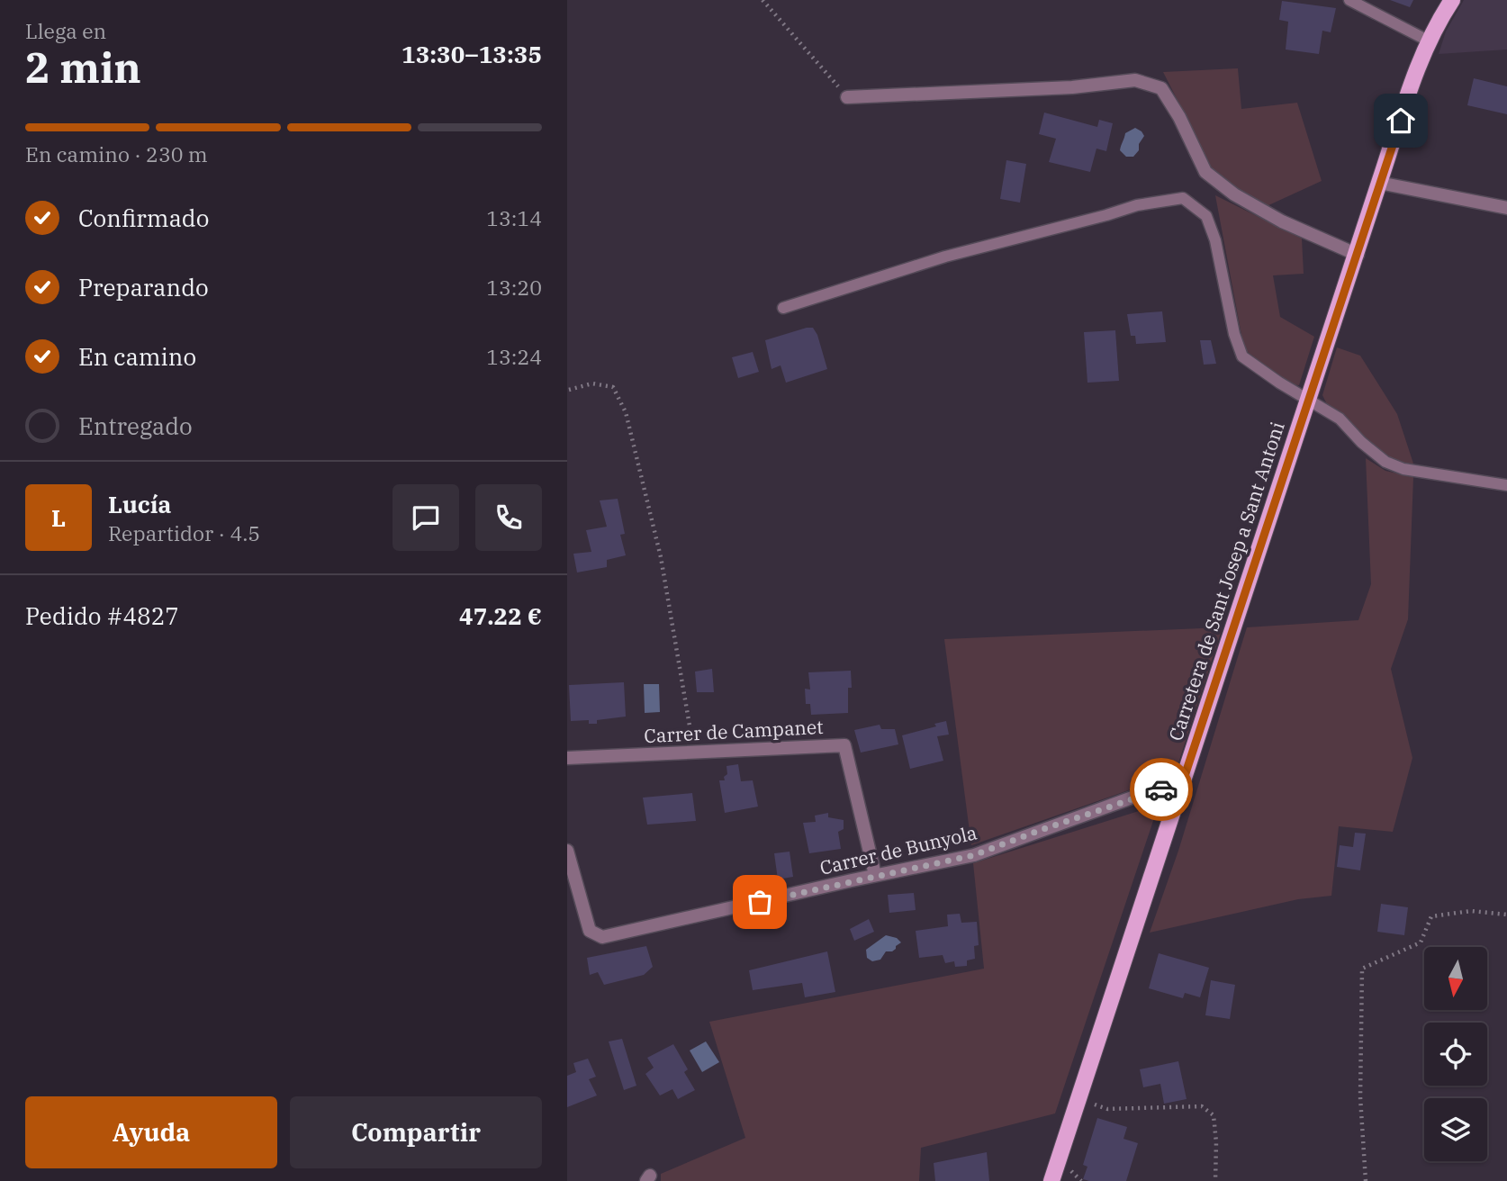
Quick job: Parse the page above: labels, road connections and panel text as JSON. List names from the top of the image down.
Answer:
{
  "streets": {
    "main road": ["Carretera de Sant Josep a Sant Antoni"],
    "street": ["Carrer de Campanet", "Carrer de Bunyola"]
  },
  "crossings": [
    ["Carretera de Sant Josep a Sant Antoni", "Carrer de Bunyola"],
    ["Carrer de Campanet", "Carrer de Bunyola"]
  ],
  "north": "bottom",
  "page": {
    "heading": ["2 min", "Llega en", "13:30–13:35"],
    "panel": [
      "Lucía",
      "Repartidor · 4.5",
      "Pedido #4827",
      "47.22 €"
    ],
    "bar": "En camino · 230 m",
    "list": [
      ["Confirmado", "13:14"],
      ["Preparando", "13:20"],
      ["En camino", "13:24"],
      "Entregado"
    ],
    "round": "L",
    "buttons": ["Ayuda", "Compartir"]
  }
}
